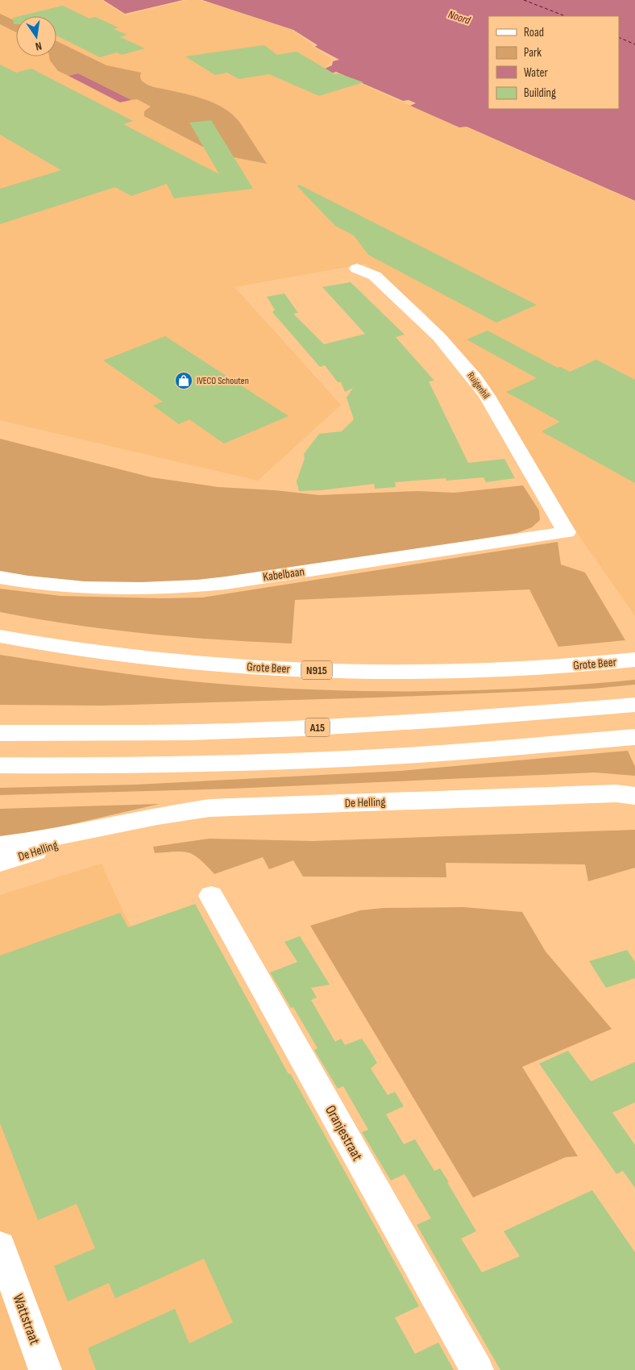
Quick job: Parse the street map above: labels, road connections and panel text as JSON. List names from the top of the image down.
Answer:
{
  "streets": {
    "main road": [
      "Ruigenhil",
      "Kabelbaan",
      "Grote Beer",
      "N915",
      "A15",
      "De Helling",
      "Oranjestraat",
      "Wattstraat"
    ]
  },
  "crossings": [
    ["Ruigenhil", "Kabelbaan"]
  ],
  "water": ["Noord"],
  "places": {
    "shop": ["IVECO Schouten"]
  },
  "legend": [
    "Road",
    "Park",
    "Water",
    "Building"
  ],
  "north": "bottom"
}
